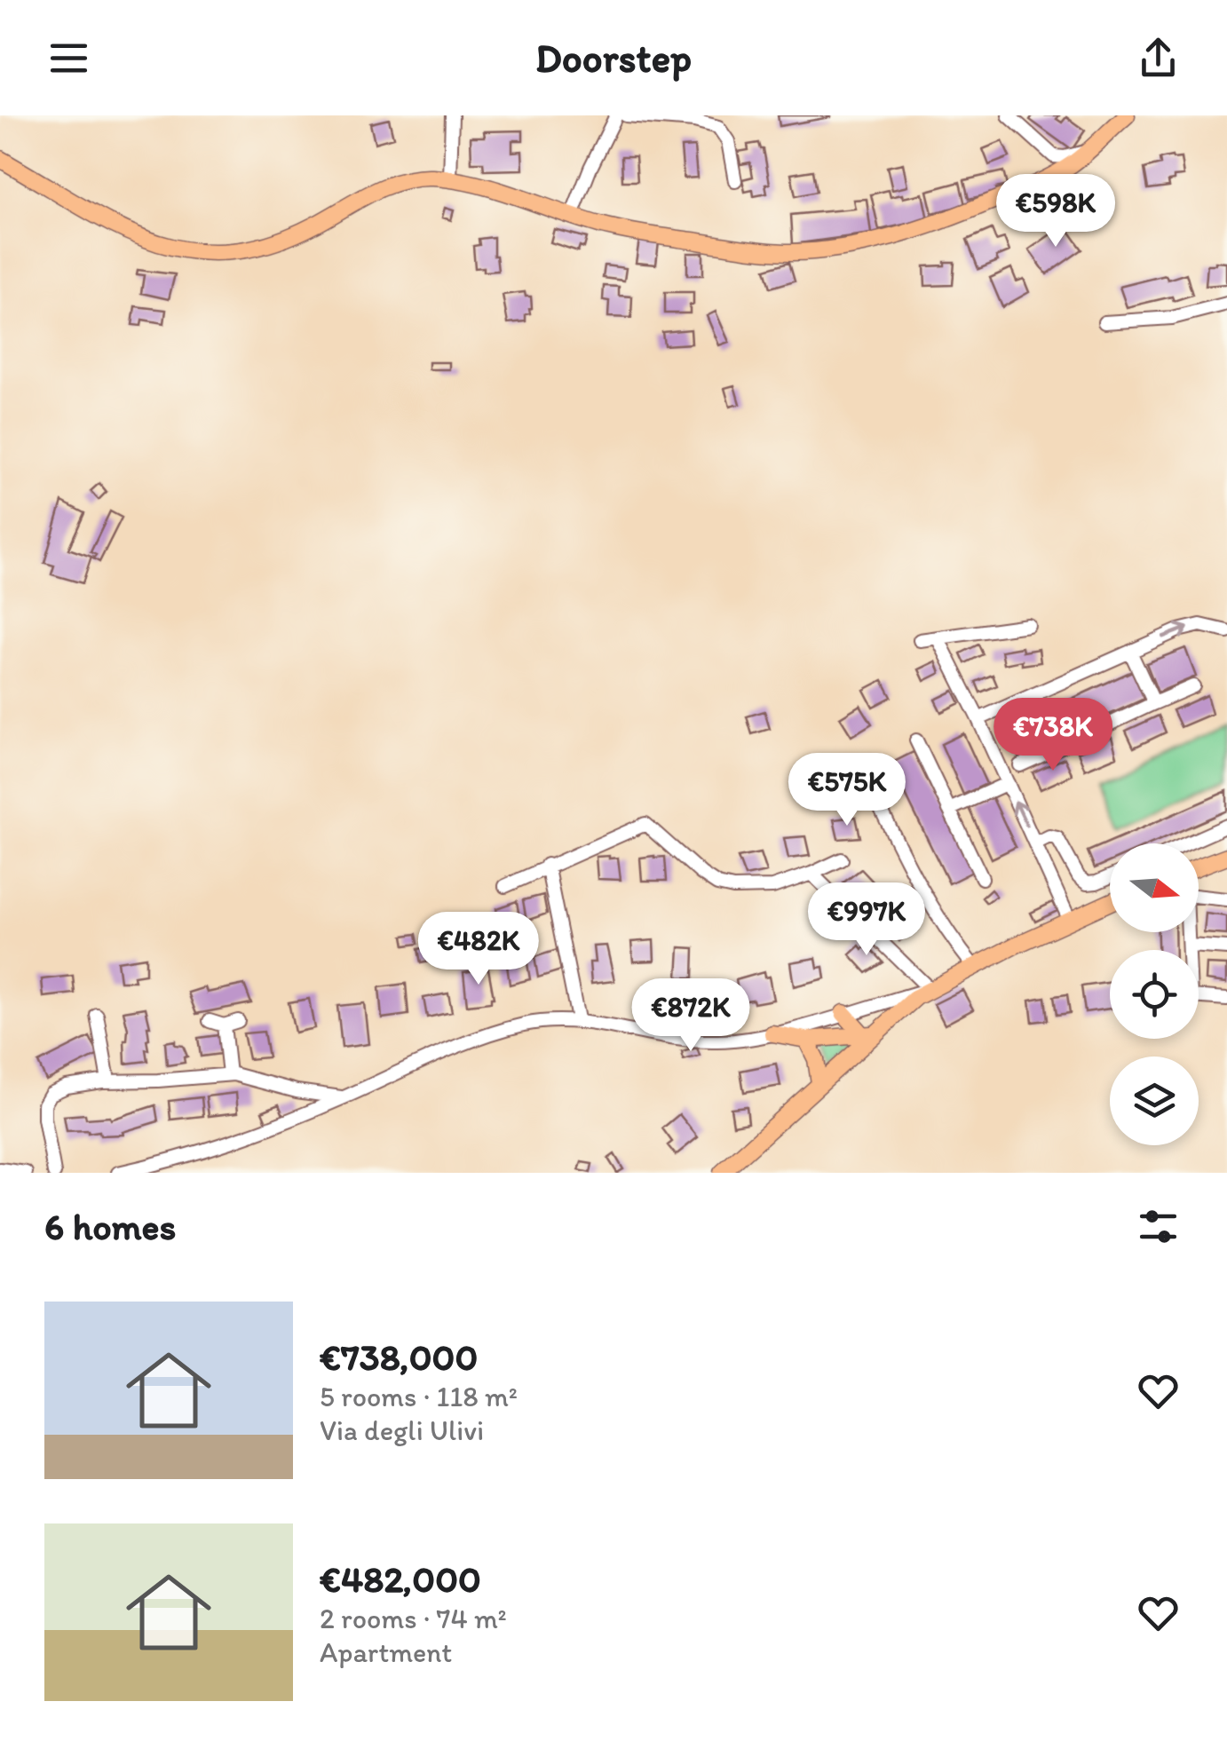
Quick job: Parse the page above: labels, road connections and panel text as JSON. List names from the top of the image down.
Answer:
{
  "north": "right",
  "page": {
    "header": "Doorstep",
    "price": [
      "€598K",
      "€738K",
      "€575K",
      "€997K",
      "€482K",
      "€872K"
    ],
    "heading": "6 homes",
    "list": [
      {
        "name": "€738,000",
        "note": "5 rooms · 118 m² · Via degli Ulivi"
      },
      {
        "name": "€482,000",
        "note": "2 rooms · 74 m² · Apartment"
      }
    ]
  }
}
